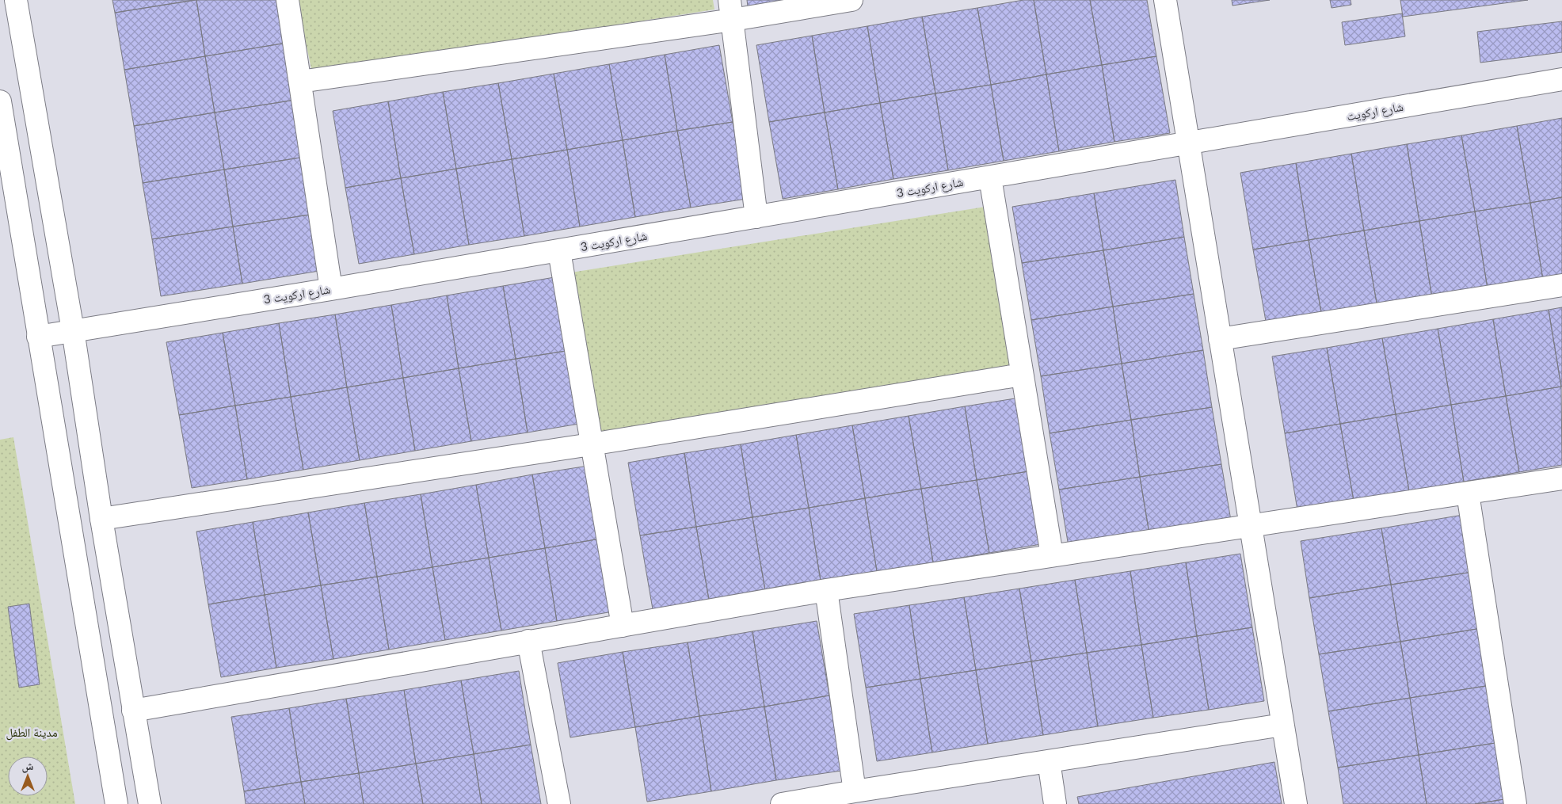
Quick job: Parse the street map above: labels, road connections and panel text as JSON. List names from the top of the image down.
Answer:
{
  "streets": {
    "street": ["شارع اركويت", "شارع اركويت 3"]
  },
  "crossings": [
    ["شارع اركويت", "شارع اركويت 3"]
  ],
  "parks": ["مدينة الطفل"],
  "north": "top"
}
